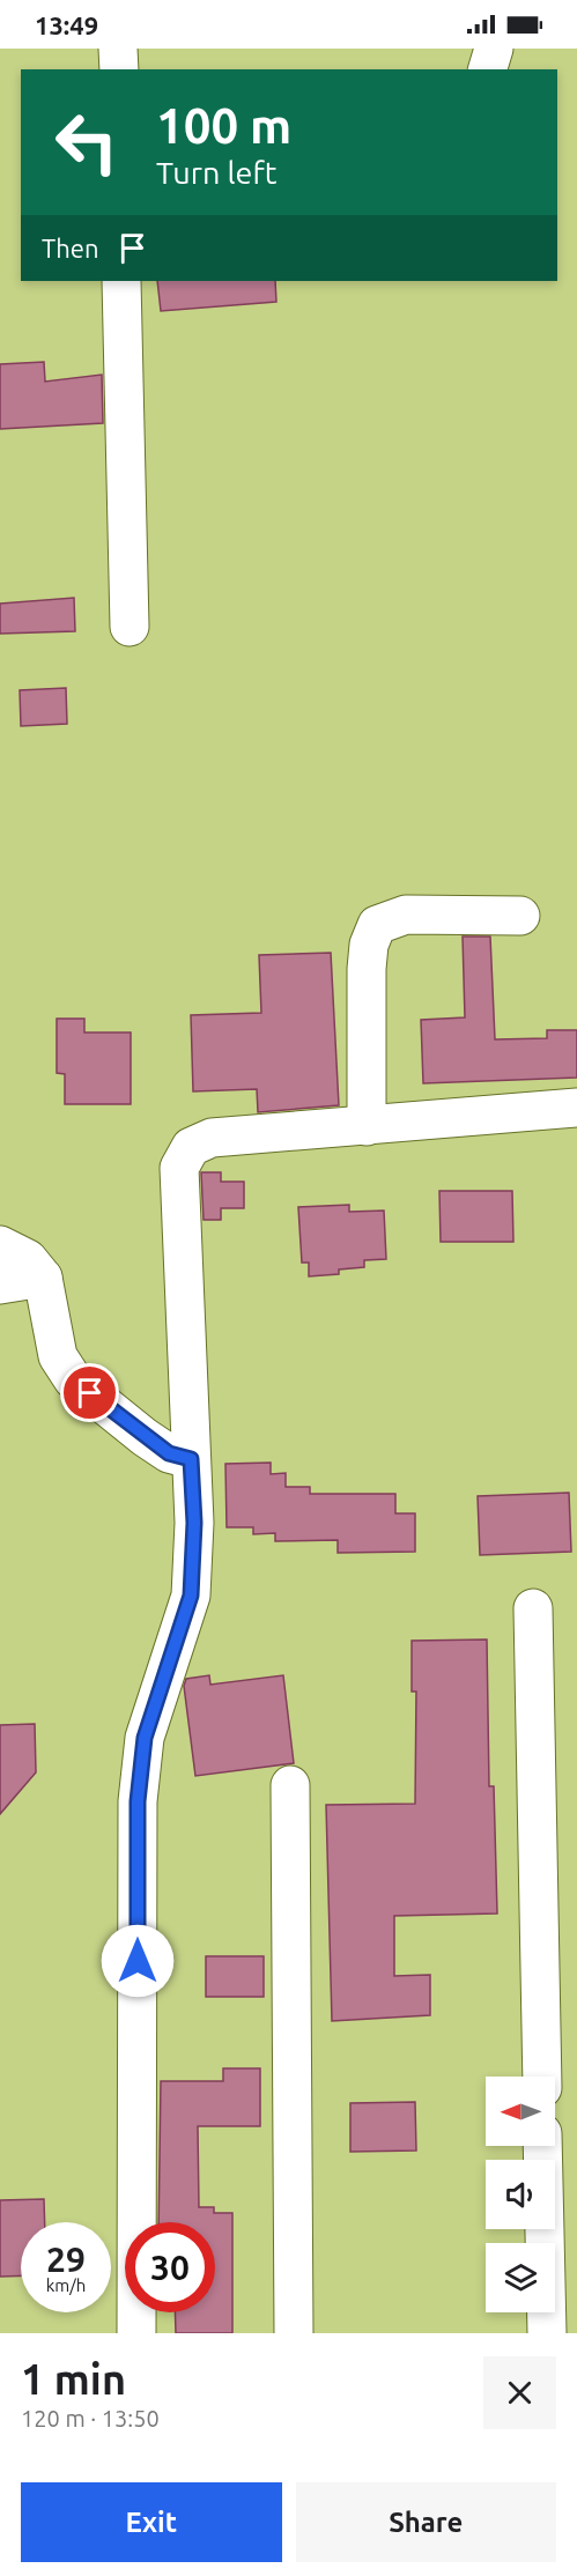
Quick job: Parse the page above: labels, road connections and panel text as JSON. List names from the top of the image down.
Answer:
{
  "north": "left",
  "page": {
    "status": "13:49",
    "turn": ["100 m", "Turn left"],
    "then": "Then",
    "speed": "29 km/h",
    "limit": "30",
    "heading": ["1 min", "120 m · 13:50"],
    "buttons": ["Exit", "Share"]
  }
}
